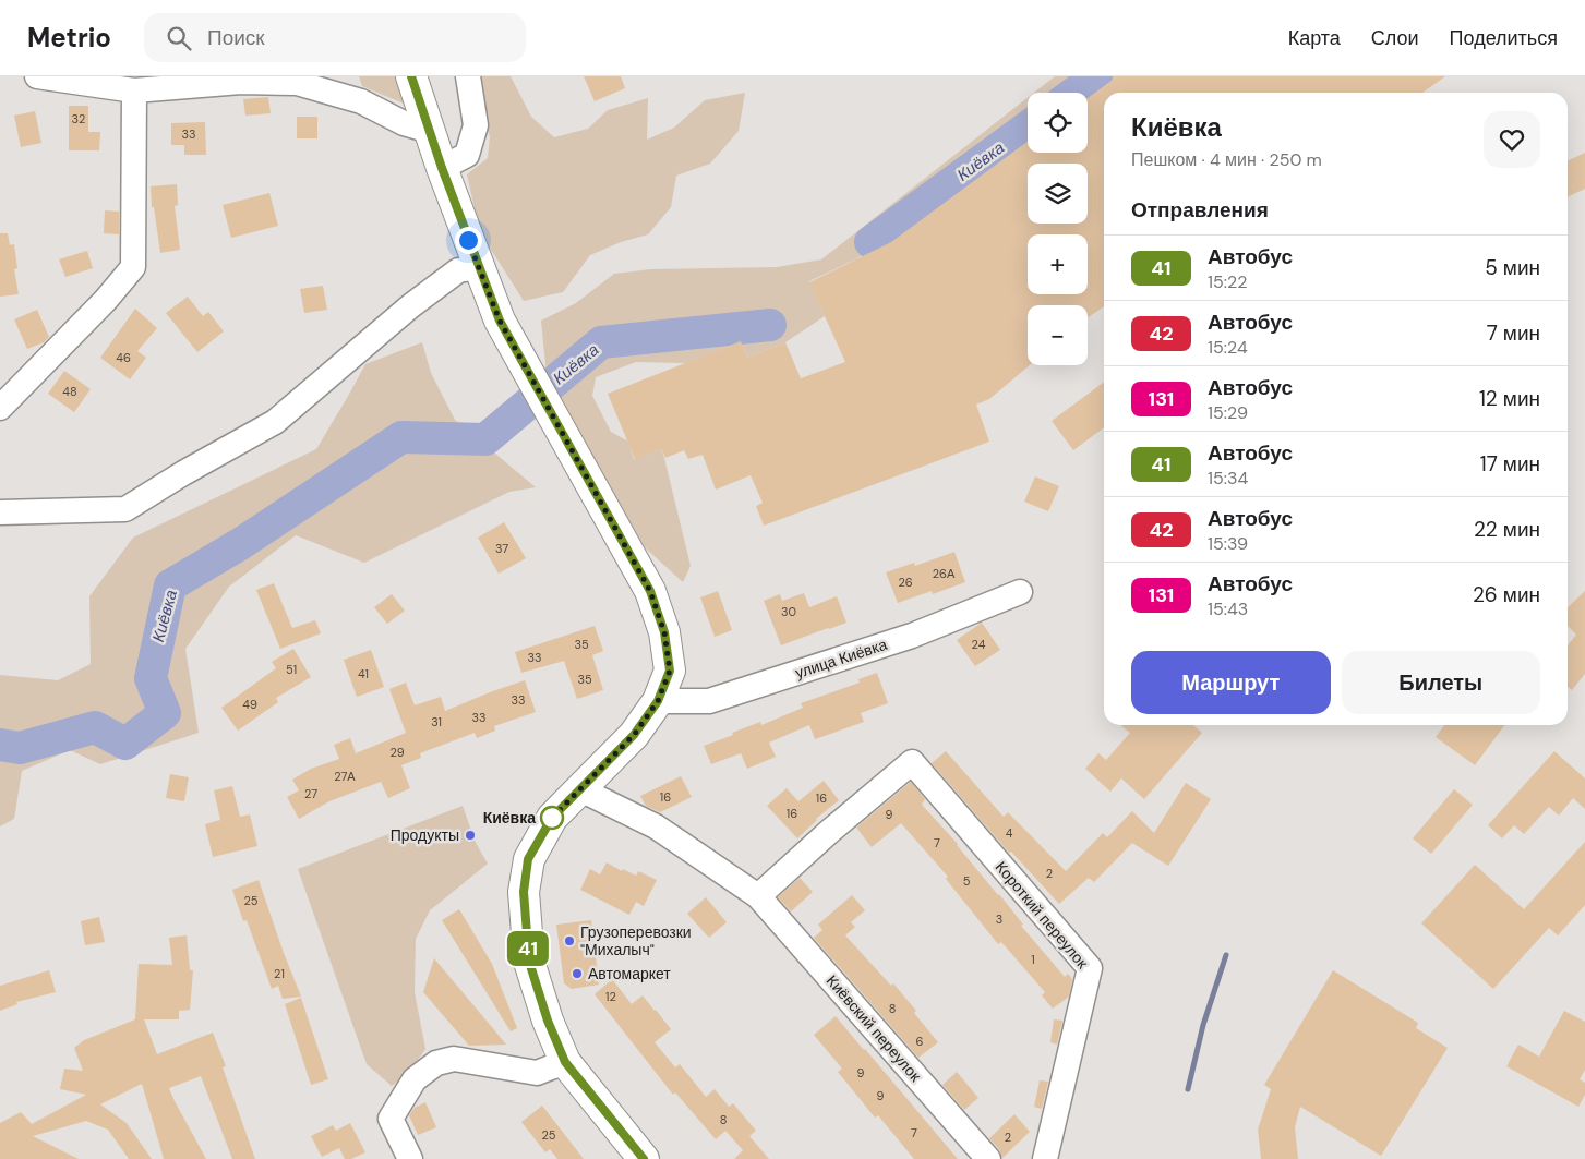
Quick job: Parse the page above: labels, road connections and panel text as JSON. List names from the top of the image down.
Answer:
{
  "streets": {
    "street": ["улица Киёвка", "Короткий переулок", "Киёвский переулок"]
  },
  "crossings": [
    ["Короткий переулок", "Киёвский переулок"]
  ],
  "water": ["Киёвка"],
  "places": [
    "Киёвка",
    "Продукты",
    "Грузоперевозки \"Михалыч\"",
    "Автомаркет"
  ],
  "lines": ["bus line 41"],
  "house_numbers": [
    "32",
    "33",
    "46",
    "48",
    "37",
    "26А",
    "26",
    "30",
    "35",
    "24",
    "33",
    "51",
    "41",
    "35",
    "33",
    "49",
    "33",
    "31",
    "29",
    "27А",
    "27",
    "16",
    "16",
    "16",
    "9",
    "4",
    "7",
    "2",
    "5",
    "25",
    "3",
    "1",
    "21",
    "12",
    "8",
    "6",
    "9",
    "9",
    "8",
    "7",
    "25",
    "2"
  ],
  "page": {
    "header": "Metrio",
    "search": "Поиск",
    "nav": ["Карта", "Слои", "Поделиться"],
    "on_map": "41",
    "map_buttons": ["+", "−"],
    "heading": [
      ["Киёвка", "Пешком · 4 мин · 250 m"],
      "Отправления"
    ],
    "list": [
      {
        "mark": "41",
        "name": "Автобус",
        "note": "15:22",
        "value": "5 мин"
      },
      {
        "mark": "42",
        "name": "Автобус",
        "note": "15:24",
        "value": "7 мин"
      },
      {
        "mark": "131",
        "name": "Автобус",
        "note": "15:29",
        "value": "12 мин"
      },
      {
        "mark": "41",
        "name": "Автобус",
        "note": "15:34",
        "value": "17 мин"
      },
      {
        "mark": "42",
        "name": "Автобус",
        "note": "15:39",
        "value": "22 мин"
      },
      {
        "mark": "131",
        "name": "Автобус",
        "note": "15:43",
        "value": "26 мин"
      }
    ],
    "buttons": ["Маршрут", "Билеты"]
  }
}
